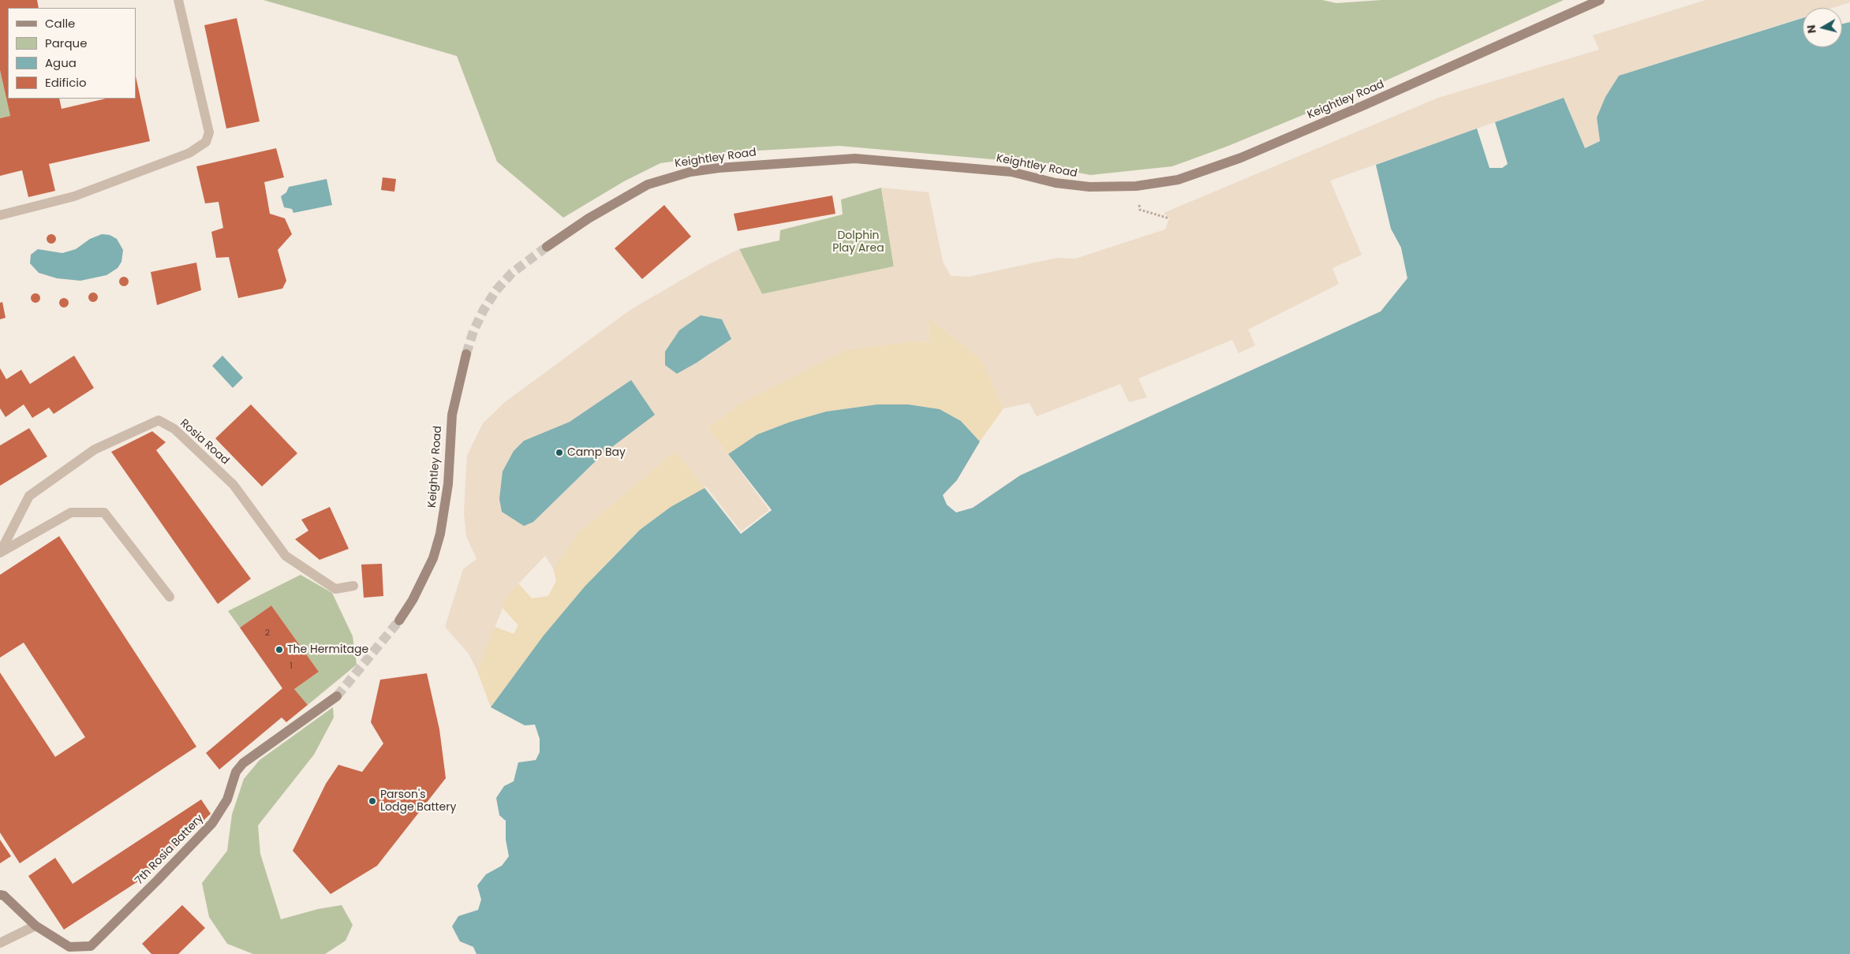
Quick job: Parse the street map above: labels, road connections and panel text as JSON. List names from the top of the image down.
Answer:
{
  "streets": {
    "main road": ["Keightley Road", "7th Rosia Battery"],
    "street": ["Rosia Road"]
  },
  "parks": ["Dolphin Play Area"],
  "places": ["Camp Bay", "The Hermitage", "Parson's Lodge Battery"],
  "house_numbers": ["2", "1"],
  "legend": [
    "Calle",
    "Parque",
    "Agua",
    "Edificio"
  ],
  "north": "left"
}
